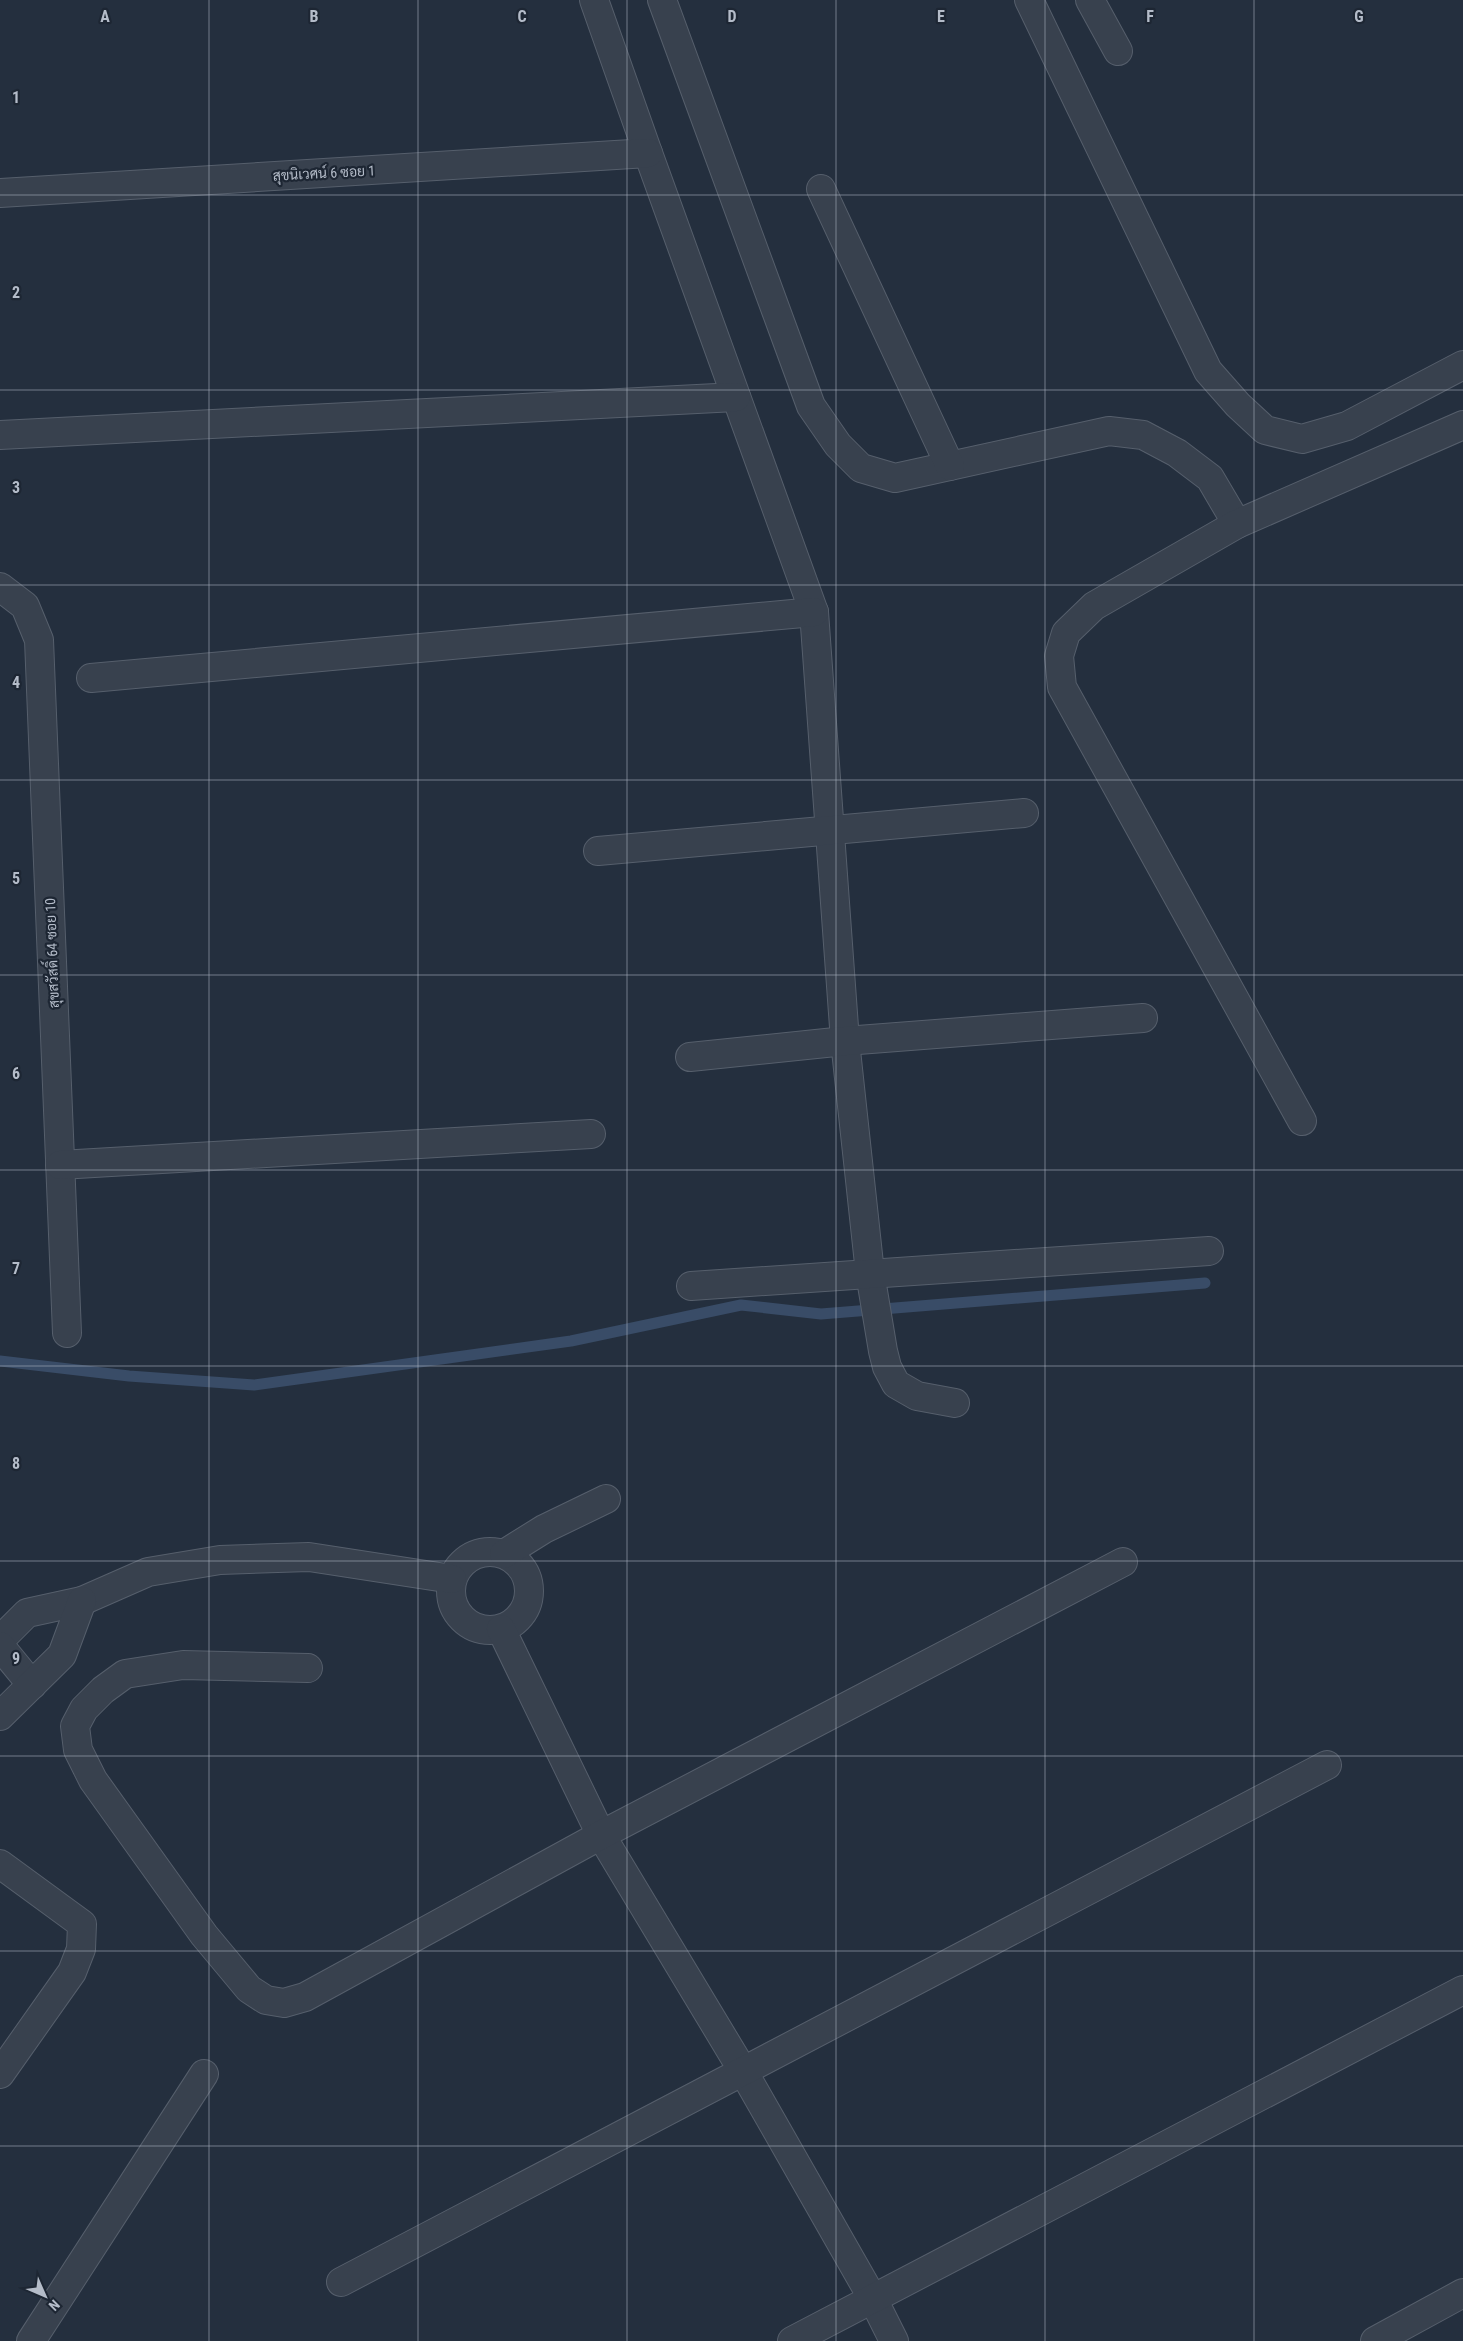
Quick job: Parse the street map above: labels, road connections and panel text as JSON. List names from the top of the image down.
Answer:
{
  "streets": {
    "street": ["สุขนิเวศน์ 6 ซอย 1", "สุขสวัสดิ์ 64 ซอย 10"]
  },
  "north": "bottom right",
  "grid": {
    "columns": [
      "A",
      "B",
      "C",
      "D",
      "E",
      "F",
      "G"
    ],
    "rows": [
      "1",
      "2",
      "3",
      "4",
      "5",
      "6",
      "7",
      "8",
      "9"
    ]
  }
}
